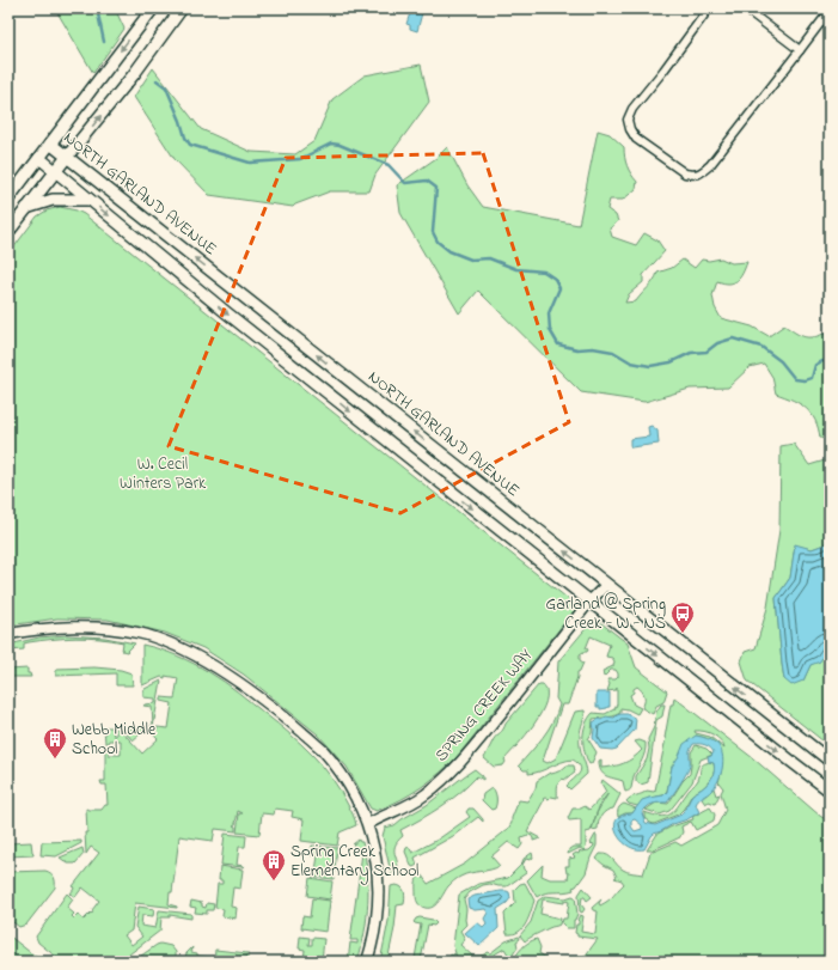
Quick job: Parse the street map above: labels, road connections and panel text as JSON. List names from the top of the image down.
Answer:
{
  "streets": {
    "main road": ["NORTH GARLAND AVENUE"],
    "street": ["SPRING CREEK WAY"]
  },
  "crossings": [
    ["NORTH GARLAND AVENUE", "SPRING CREEK WAY"]
  ],
  "parks": ["W. Cecil Winters Park"],
  "places": {
    "bus stop": ["Garland @ Spring Creek - W - NS"],
    "building": ["Webb Middle School", "Spring Creek Elementary School"]
  }
}
